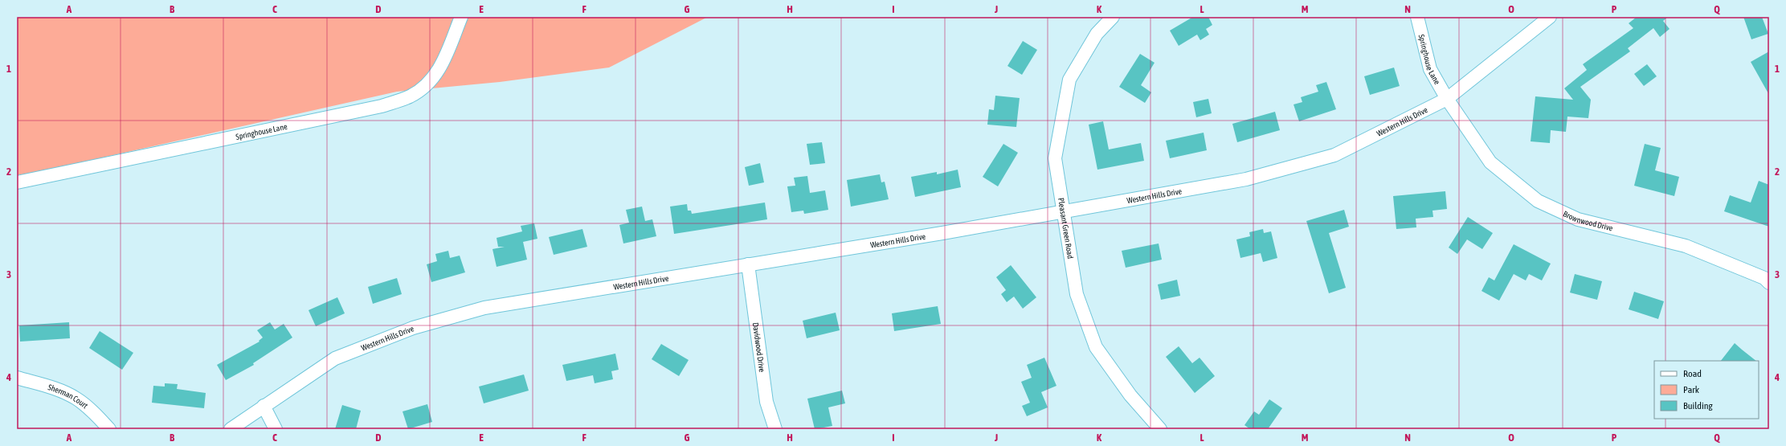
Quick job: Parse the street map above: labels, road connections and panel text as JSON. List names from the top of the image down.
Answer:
{
  "streets": {
    "street": [
      "Springhouse Lane",
      "Western Hills Drive",
      "Brownwood Drive",
      "Pleasant Green Road",
      "Davidwood Drive",
      "Sherman Court"
    ]
  },
  "crossings": [
    ["Springhouse Lane", "Western Hills Drive"],
    ["Springhouse Lane", "Brownwood Drive"],
    ["Western Hills Drive", "Brownwood Drive"],
    ["Western Hills Drive", "Pleasant Green Road"],
    ["Western Hills Drive", "Davidwood Drive"]
  ],
  "legend": ["Road", "Park", "Building"],
  "grid": {
    "columns": [
      "A",
      "B",
      "C",
      "D",
      "E",
      "F",
      "G",
      "H",
      "I",
      "J",
      "K",
      "L",
      "M",
      "N",
      "O",
      "P",
      "Q"
    ],
    "rows": [
      "1",
      "2",
      "3",
      "4"
    ]
  }
}
